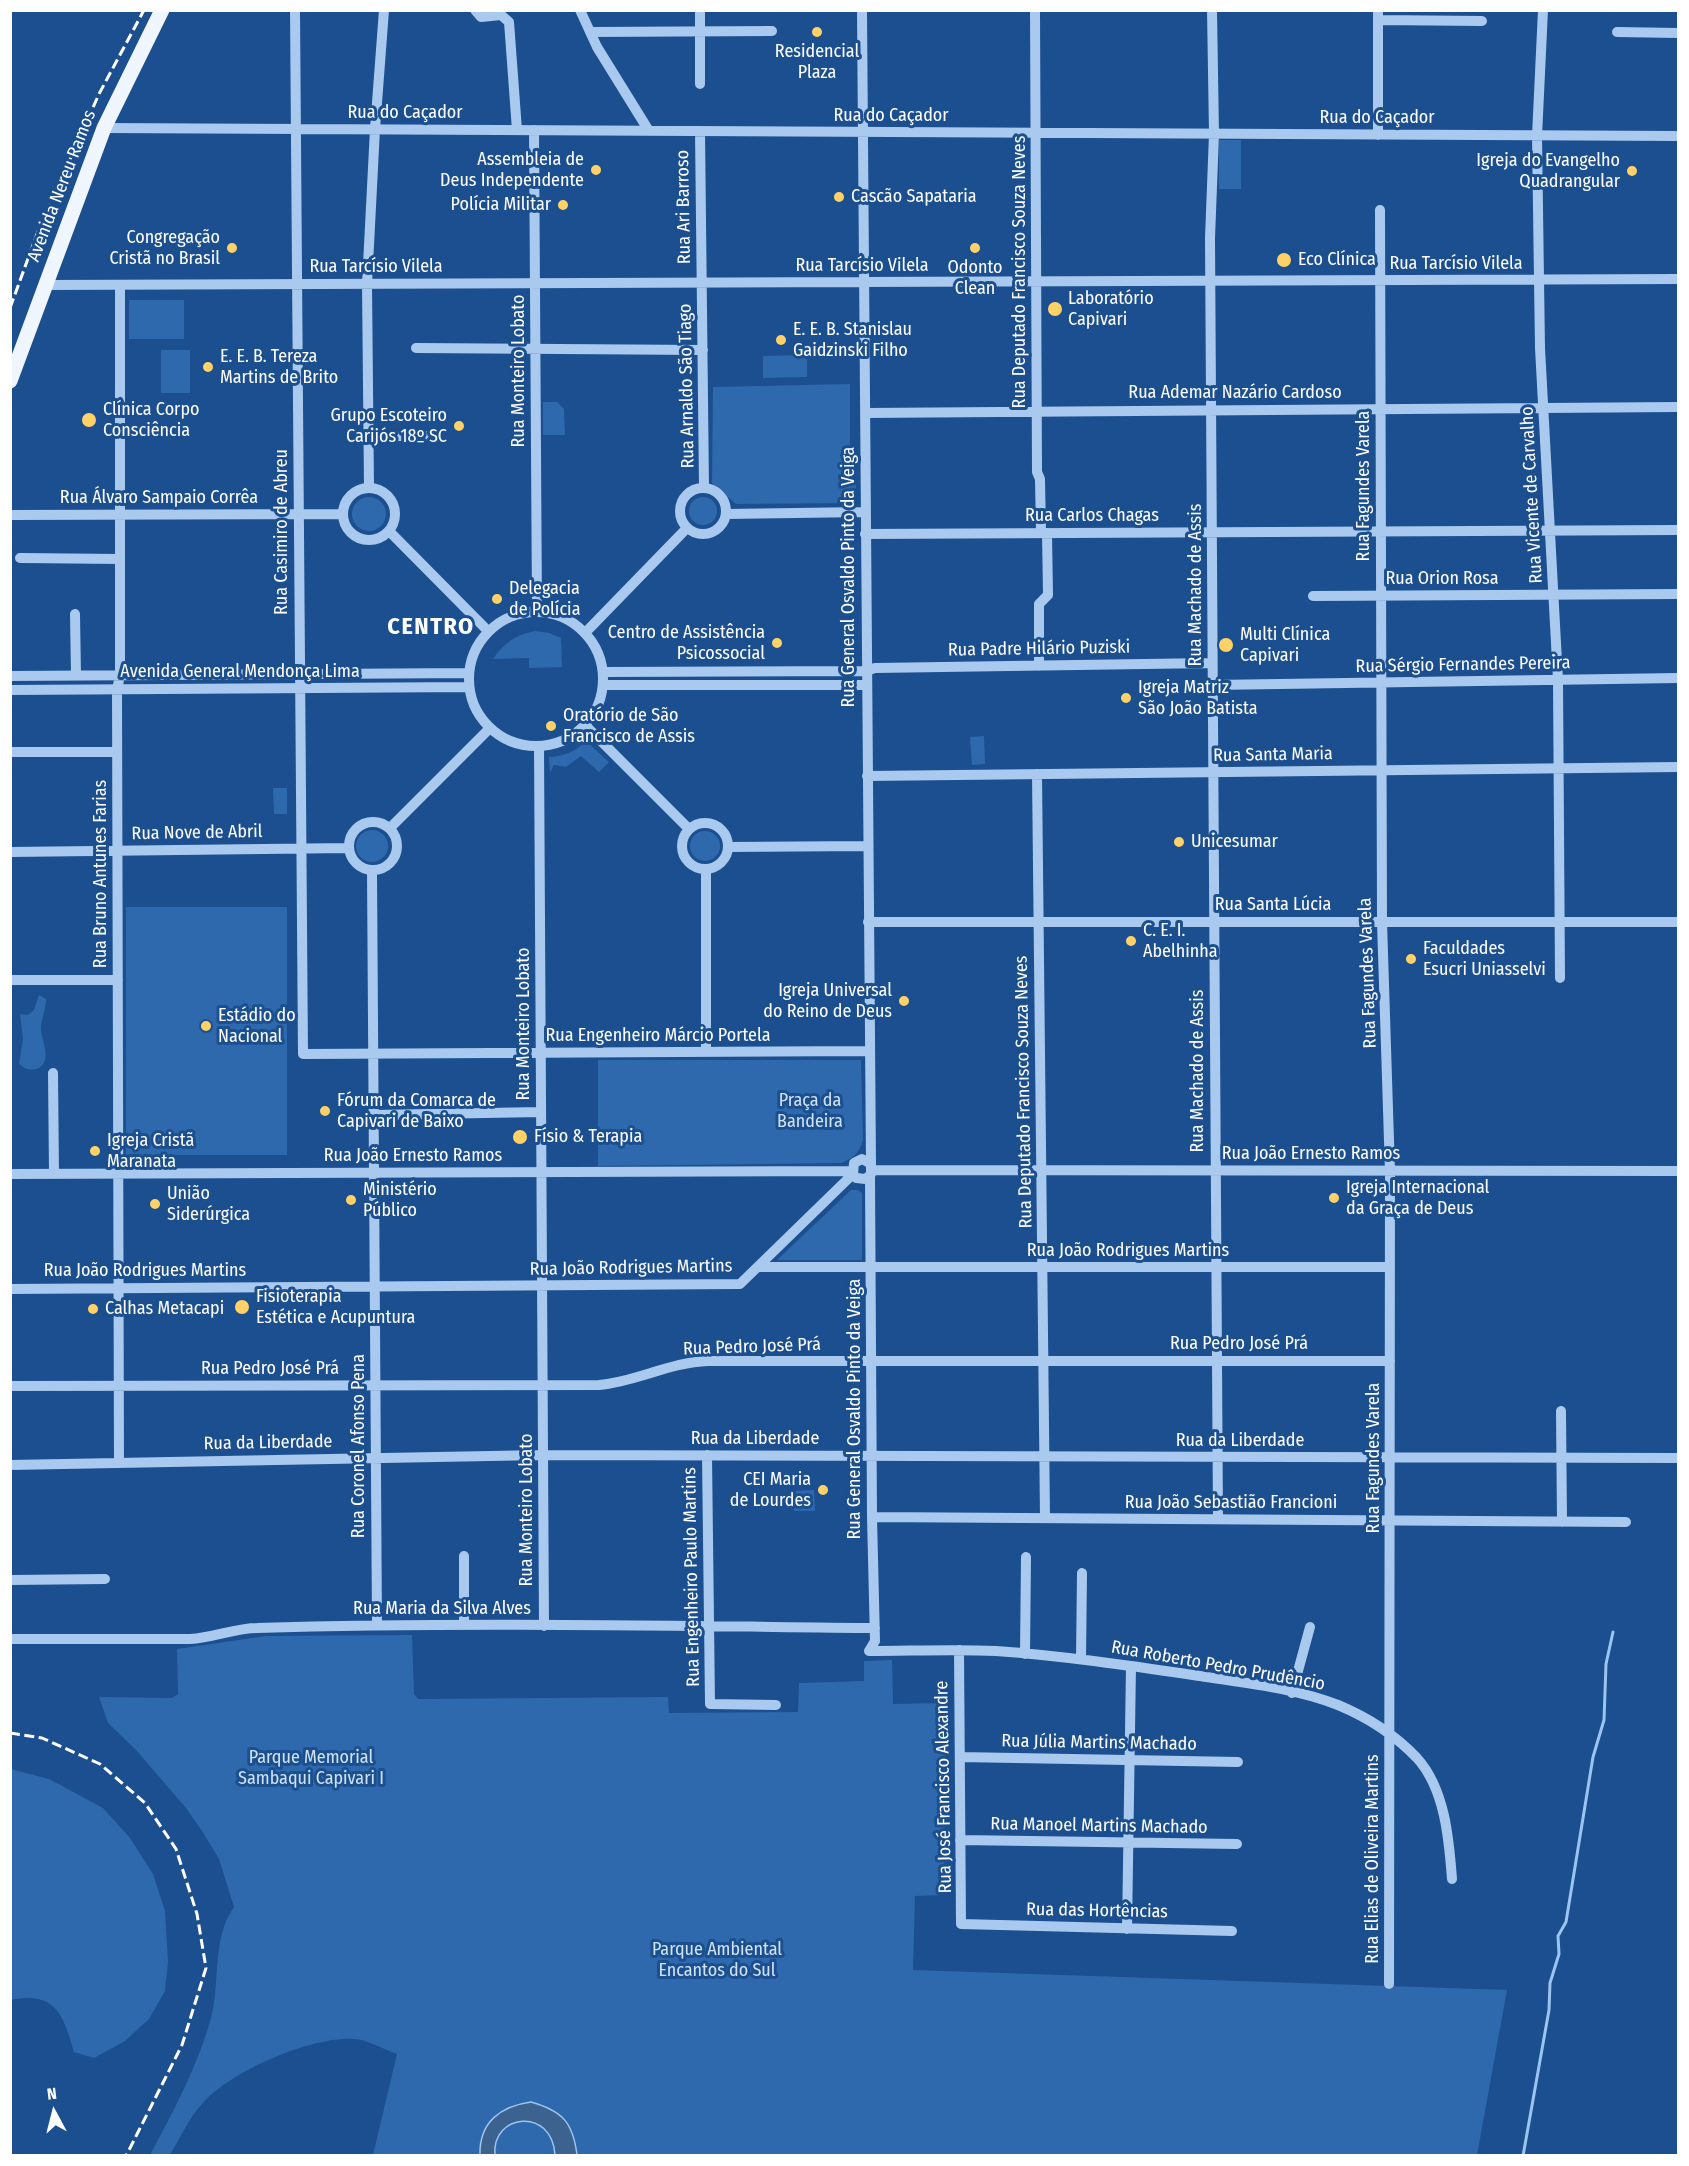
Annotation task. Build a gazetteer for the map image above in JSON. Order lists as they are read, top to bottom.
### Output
{
  "streets": {
    "main road": ["Avenida Nereu Ramos"],
    "street": [
      "Rua do Caçador",
      "Rua Ari Barroso",
      "Rua Tarcísio Vilela",
      "Rua Deputado Francisco Souza Neves",
      "Rua Monteiro Lobato",
      "Rua Arnaldo São Tiago",
      "Rua Ademar Nazário Cardoso",
      "Rua Fagundes Varela",
      "Rua Vicente de Carvalho",
      "Rua Álvaro Sampaio Corrêa",
      "Rua Carlos Chagas",
      "Rua Casimiro de Abreu",
      "Rua General Osvaldo Pinto da Veiga",
      "Rua Orion Rosa",
      "Rua Machado de Assis",
      "Rua Padre Hilário Puziski",
      "Rua Sérgio Fernandes Pereira",
      "Avenida General Mendonça Lima",
      "Rua Santa Maria",
      "Rua Nove de Abril",
      "Rua Bruno Antunes Farias",
      "Rua Santa Lúcia",
      "Rua Engenheiro Márcio Portela",
      "Rua João Ernesto Ramos",
      "Rua João Rodrigues Martins",
      "Rua Pedro José Prá",
      "Rua da Liberdade",
      "Rua Coronel Afonso Pena",
      "Rua João Sebastião Francioni",
      "Rua Engenheiro Paulo Martins",
      "Rua Maria da Silva Alves",
      "Rua Roberto Pedro Prudêncio",
      "Rua Júlia Martins Machado",
      "Rua José Francisco Alexandre",
      "Rua Manoel Martins Machado",
      "Rua Elias de Oliveira Martins",
      "Rua das Hortências"
    ]
  },
  "crossings": [
    ["Rua do Caçador", "Avenida Nereu Ramos"],
    ["Rua do Caçador", "Rua Ari Barroso"],
    ["Rua do Caçador", "Rua Deputado Francisco Souza Neves"],
    ["Rua do Caçador", "Rua Monteiro Lobato"],
    ["Rua do Caçador", "Rua Vicente de Carvalho"],
    ["Rua do Caçador", "Rua Casimiro de Abreu"],
    ["Rua do Caçador", "Rua General Osvaldo Pinto da Veiga"],
    ["Rua do Caçador", "Rua Machado de Assis"],
    ["Avenida Nereu Ramos", "Rua Tarcísio Vilela"],
    ["Rua Ari Barroso", "Rua Tarcísio Vilela"],
    ["Rua Ari Barroso", "Rua Arnaldo São Tiago"],
    ["Rua Tarcísio Vilela", "Rua Deputado Francisco Souza Neves"],
    ["Rua Tarcísio Vilela", "Rua Monteiro Lobato"],
    ["Rua Tarcísio Vilela", "Rua Arnaldo São Tiago"],
    ["Rua Tarcísio Vilela", "Rua Fagundes Varela"],
    ["Rua Tarcísio Vilela", "Rua Vicente de Carvalho"],
    ["Rua Tarcísio Vilela", "Rua Casimiro de Abreu"],
    ["Rua Tarcísio Vilela", "Rua General Osvaldo Pinto da Veiga"],
    ["Rua Tarcísio Vilela", "Rua Machado de Assis"],
    ["Rua Tarcísio Vilela", "Rua Bruno Antunes Farias"],
    ["Rua Deputado Francisco Souza Neves", "Rua Ademar Nazário Cardoso"],
    ["Rua Deputado Francisco Souza Neves", "Rua Carlos Chagas"],
    ["Rua Deputado Francisco Souza Neves", "Rua Padre Hilário Puziski"],
    ["Rua Deputado Francisco Souza Neves", "Rua Santa Maria"],
    ["Rua Deputado Francisco Souza Neves", "Rua Santa Lúcia"],
    ["Rua Deputado Francisco Souza Neves", "Rua João Ernesto Ramos"],
    ["Rua Deputado Francisco Souza Neves", "Rua João Rodrigues Martins"],
    ["Rua Deputado Francisco Souza Neves", "Rua Pedro José Prá"],
    ["Rua Deputado Francisco Souza Neves", "Rua da Liberdade"],
    ["Rua Deputado Francisco Souza Neves", "Rua João Sebastião Francioni"],
    ["Rua Monteiro Lobato", "Avenida General Mendonça Lima"],
    ["Rua Monteiro Lobato", "Rua Engenheiro Márcio Portela"],
    ["Rua Monteiro Lobato", "Rua João Ernesto Ramos"],
    ["Rua Monteiro Lobato", "Rua João Rodrigues Martins"],
    ["Rua Monteiro Lobato", "Rua Pedro José Prá"],
    ["Rua Monteiro Lobato", "Rua da Liberdade"],
    ["Rua Monteiro Lobato", "Rua Maria da Silva Alves"],
    ["Rua Ademar Nazário Cardoso", "Rua Fagundes Varela"],
    ["Rua Ademar Nazário Cardoso", "Rua Vicente de Carvalho"],
    ["Rua Ademar Nazário Cardoso", "Rua General Osvaldo Pinto da Veiga"],
    ["Rua Ademar Nazário Cardoso", "Rua Machado de Assis"],
    ["Rua Fagundes Varela", "Rua Carlos Chagas"],
    ["Rua Fagundes Varela", "Rua Orion Rosa"],
    ["Rua Fagundes Varela", "Rua Sérgio Fernandes Pereira"],
    ["Rua Fagundes Varela", "Rua Santa Maria"],
    ["Rua Fagundes Varela", "Rua Santa Lúcia"],
    ["Rua Fagundes Varela", "Rua João Ernesto Ramos"],
    ["Rua Fagundes Varela", "Rua João Rodrigues Martins"],
    ["Rua Fagundes Varela", "Rua Pedro José Prá"],
    ["Rua Fagundes Varela", "Rua da Liberdade"],
    ["Rua Fagundes Varela", "Rua João Sebastião Francioni"],
    ["Rua Fagundes Varela", "Rua Roberto Pedro Prudêncio"],
    ["Rua Fagundes Varela", "Rua Elias de Oliveira Martins"],
    ["Rua Vicente de Carvalho", "Rua Carlos Chagas"],
    ["Rua Vicente de Carvalho", "Rua Orion Rosa"],
    ["Rua Vicente de Carvalho", "Rua Sérgio Fernandes Pereira"],
    ["Rua Vicente de Carvalho", "Rua Santa Maria"],
    ["Rua Vicente de Carvalho", "Rua Santa Lúcia"],
    ["Rua Álvaro Sampaio Corrêa", "Rua Casimiro de Abreu"],
    ["Rua Álvaro Sampaio Corrêa", "Rua Bruno Antunes Farias"],
    ["Rua Carlos Chagas", "Rua General Osvaldo Pinto da Veiga"],
    ["Rua Carlos Chagas", "Rua Machado de Assis"],
    ["Rua Casimiro de Abreu", "Avenida General Mendonça Lima"],
    ["Rua Casimiro de Abreu", "Rua Nove de Abril"],
    ["Rua Casimiro de Abreu", "Rua Engenheiro Márcio Portela"],
    ["Rua General Osvaldo Pinto da Veiga", "Rua Padre Hilário Puziski"],
    ["Rua General Osvaldo Pinto da Veiga", "Rua Santa Maria"],
    ["Rua General Osvaldo Pinto da Veiga", "Rua Santa Lúcia"],
    ["Rua General Osvaldo Pinto da Veiga", "Rua Engenheiro Márcio Portela"],
    ["Rua General Osvaldo Pinto da Veiga", "Rua João Ernesto Ramos"],
    ["Rua General Osvaldo Pinto da Veiga", "Rua João Rodrigues Martins"],
    ["Rua General Osvaldo Pinto da Veiga", "Rua Pedro José Prá"],
    ["Rua General Osvaldo Pinto da Veiga", "Rua da Liberdade"],
    ["Rua General Osvaldo Pinto da Veiga", "Rua João Sebastião Francioni"],
    ["Rua General Osvaldo Pinto da Veiga", "Rua Maria da Silva Alves"],
    ["Rua General Osvaldo Pinto da Veiga", "Rua Roberto Pedro Prudêncio"],
    ["Rua Machado de Assis", "Rua Padre Hilário Puziski"],
    ["Rua Machado de Assis", "Rua Sérgio Fernandes Pereira"],
    ["Rua Machado de Assis", "Rua Santa Maria"],
    ["Rua Machado de Assis", "Rua Santa Lúcia"],
    ["Rua Machado de Assis", "Rua João Ernesto Ramos"],
    ["Rua Machado de Assis", "Rua João Rodrigues Martins"],
    ["Rua Machado de Assis", "Rua Pedro José Prá"],
    ["Rua Machado de Assis", "Rua da Liberdade"],
    ["Rua Machado de Assis", "Rua João Sebastião Francioni"],
    ["Avenida General Mendonça Lima", "Rua Bruno Antunes Farias"],
    ["Rua Nove de Abril", "Rua Bruno Antunes Farias"],
    ["Rua Nove de Abril", "Rua Coronel Afonso Pena"],
    ["Rua Bruno Antunes Farias", "Rua João Ernesto Ramos"],
    ["Rua Bruno Antunes Farias", "Rua João Rodrigues Martins"],
    ["Rua Bruno Antunes Farias", "Rua Pedro José Prá"],
    ["Rua Bruno Antunes Farias", "Rua da Liberdade"],
    ["Rua Engenheiro Márcio Portela", "Rua Coronel Afonso Pena"],
    ["Rua João Ernesto Ramos", "Rua Coronel Afonso Pena"],
    ["Rua João Rodrigues Martins", "Rua Coronel Afonso Pena"],
    ["Rua Pedro José Prá", "Rua Coronel Afonso Pena"],
    ["Rua da Liberdade", "Rua Coronel Afonso Pena"],
    ["Rua da Liberdade", "Rua Engenheiro Paulo Martins"],
    ["Rua Coronel Afonso Pena", "Rua Maria da Silva Alves"],
    ["Rua Engenheiro Paulo Martins", "Rua Maria da Silva Alves"],
    ["Rua Roberto Pedro Prudêncio", "Rua José Francisco Alexandre"],
    ["Rua Roberto Pedro Prudêncio", "Rua Elias de Oliveira Martins"],
    ["Rua Júlia Martins Machado", "Rua José Francisco Alexandre"],
    ["Rua José Francisco Alexandre", "Rua Manoel Martins Machado"],
    ["Rua José Francisco Alexandre", "Rua das Hortências"]
  ],
  "districts": ["CENTRO"],
  "parks": ["Praça da Bandeira", "Parque Memorial Sambaqui Capivari I", "Parque Ambiental Encantos do Sul"],
  "places": [
    "Residencial Plaza",
    "Assembleia de Deus Independente",
    "Igreja do Evangelho Quadrangular",
    "Cascão Sapataria",
    "Polícia Militar",
    "Congregação Cristã no Brasil",
    "Odonto Clean",
    "Eco Clínica",
    "Laboratório Capivari",
    "E. E. B. Stanislau Gaidzinski Filho",
    "E. E. B. Tereza Martins de Brito",
    "Clínica Corpo Consciência",
    "Grupo Escoteiro Carijós 18º SC",
    "Delegacia de Polícia",
    "Centro de Assistência Psicossocial",
    "Multi Clínica Capivari",
    "Igreja Matriz São João Batista",
    "Oratório de São Francisco de Assis",
    "Unicesumar",
    "C. E. I. Abelhinha",
    "Faculdades Esucri Uniasselvi",
    "Igreja Universal do Reino de Deus",
    "Estádio do Nacional",
    "Fórum da Comarca de Capivari de Baixo",
    "Físio & Terapia",
    "Igreja Cristã Maranata",
    "Igreja Internacional da Graça de Deus",
    "Ministério Público",
    "União Siderúrgica",
    "Fisioterapia Estética e Acupuntura",
    "Calhas Metacapi",
    "CEI Maria de Lourdes"
  ],
  "north": "top"
}
